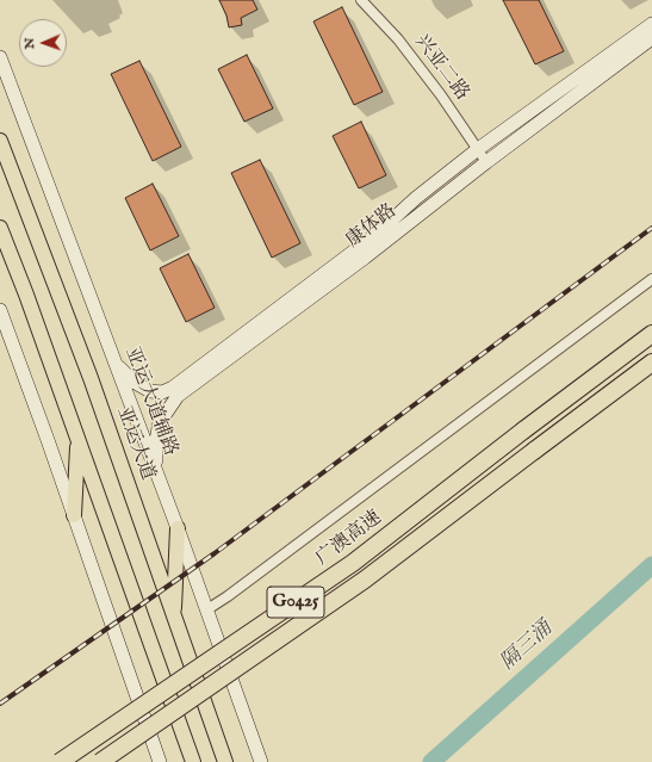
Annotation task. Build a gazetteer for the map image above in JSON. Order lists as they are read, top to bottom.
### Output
{
  "streets": {
    "highway": ["广澳高速", "G0425"],
    "main road": ["亚运大道"],
    "street": ["兴亚二路", "康体路", "亚运大道辅路"]
  },
  "crossings": [
    ["兴亚二路", "康体路"],
    ["康体路", "亚运大道辅路"]
  ],
  "water": ["隔三涌"],
  "north": "left"
}
